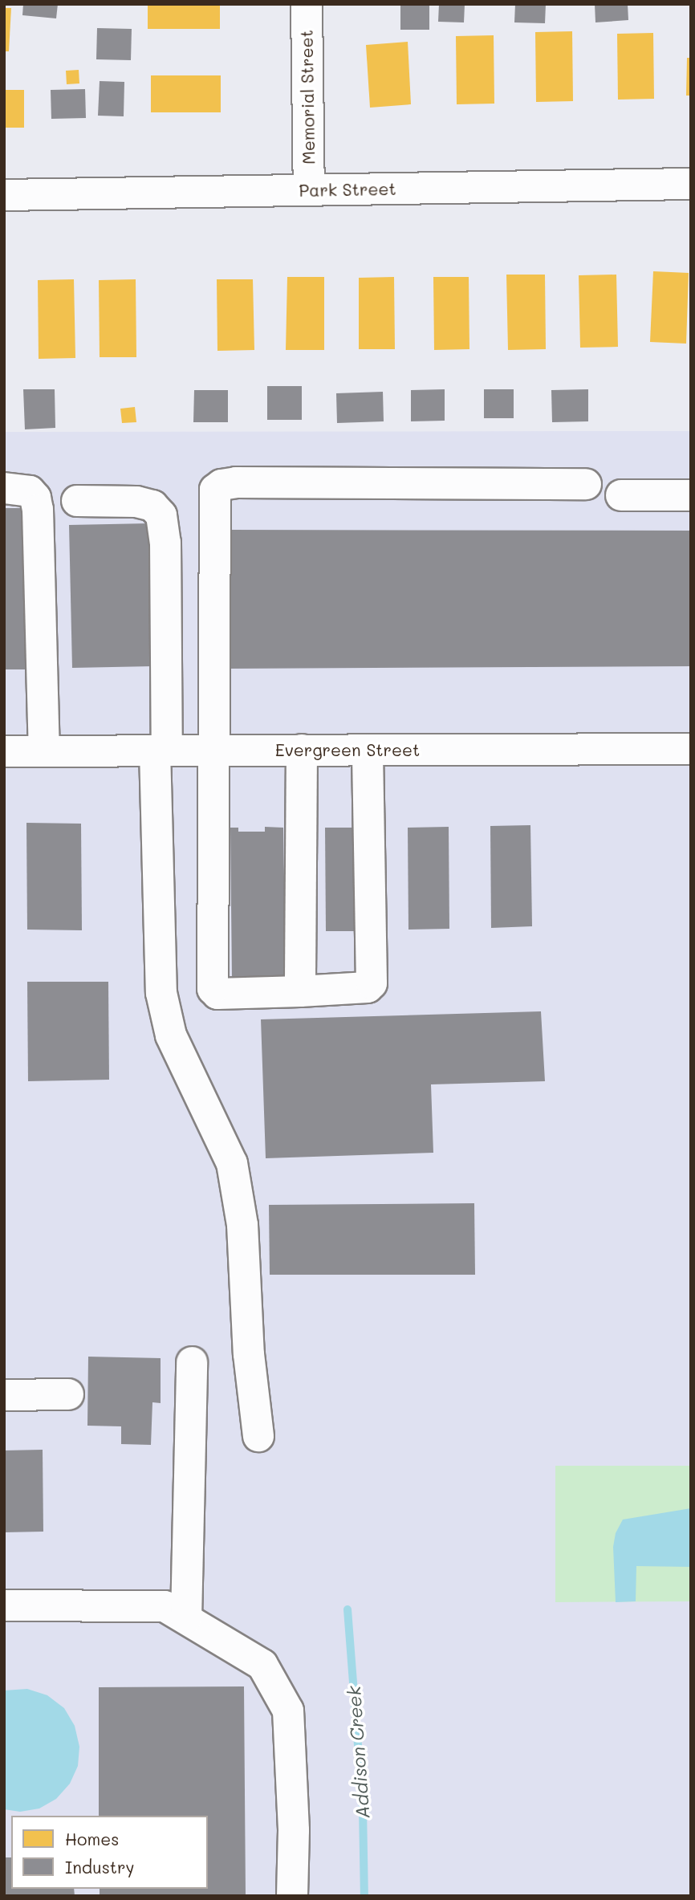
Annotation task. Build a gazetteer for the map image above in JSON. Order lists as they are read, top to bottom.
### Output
{
  "streets": {
    "street": ["Memorial Street", "Park Street", "Evergreen Street"]
  },
  "crossings": [
    ["Memorial Street", "Park Street"]
  ],
  "water": ["Addison Creek"],
  "legend": ["Homes", "Industry"]
}
